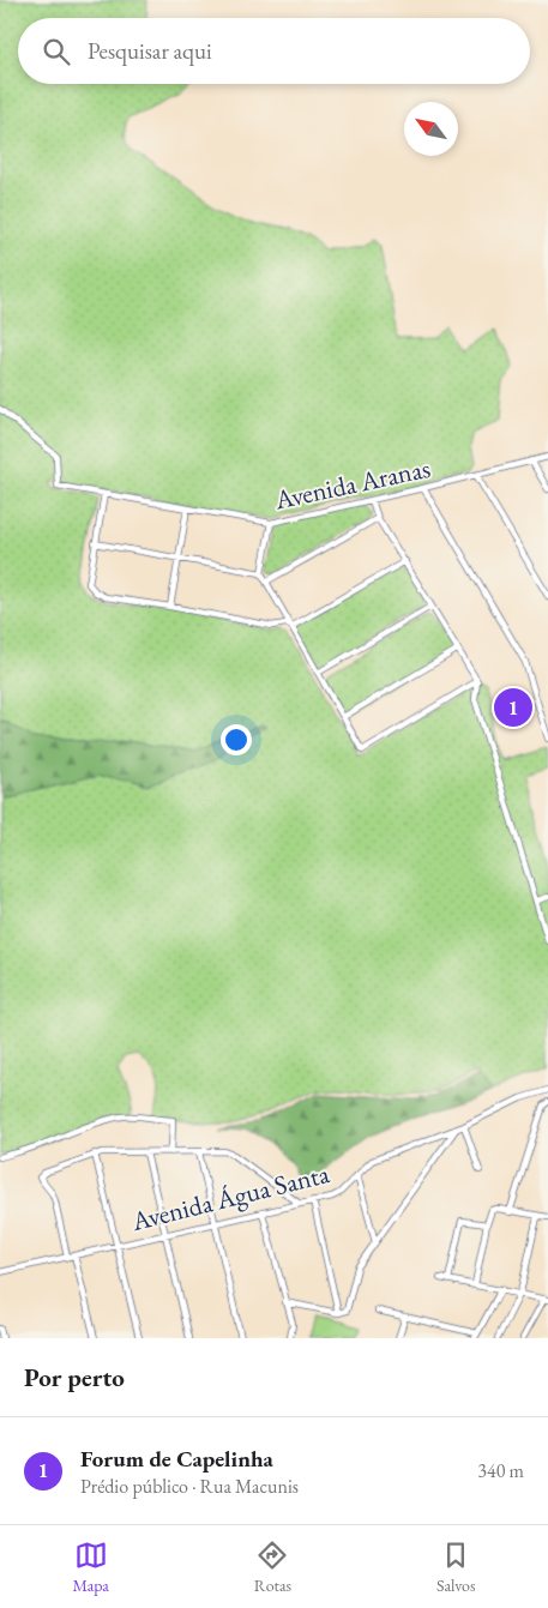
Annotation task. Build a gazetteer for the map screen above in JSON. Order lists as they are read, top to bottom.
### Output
{
  "streets": {
    "street": ["Avenida Aranas", "Avenida Água Santa"]
  },
  "north": "top left",
  "page": {
    "search": "Pesquisar aqui",
    "pins": "1",
    "heading": "Por perto",
    "list": [
      {
        "mark": "1",
        "name": "Forum de Capelinha",
        "note": "Prédio público · Rua Macunis",
        "value": "340 m"
      }
    ],
    "nav": ["Mapa", "Rotas", "Salvos"]
  }
}
